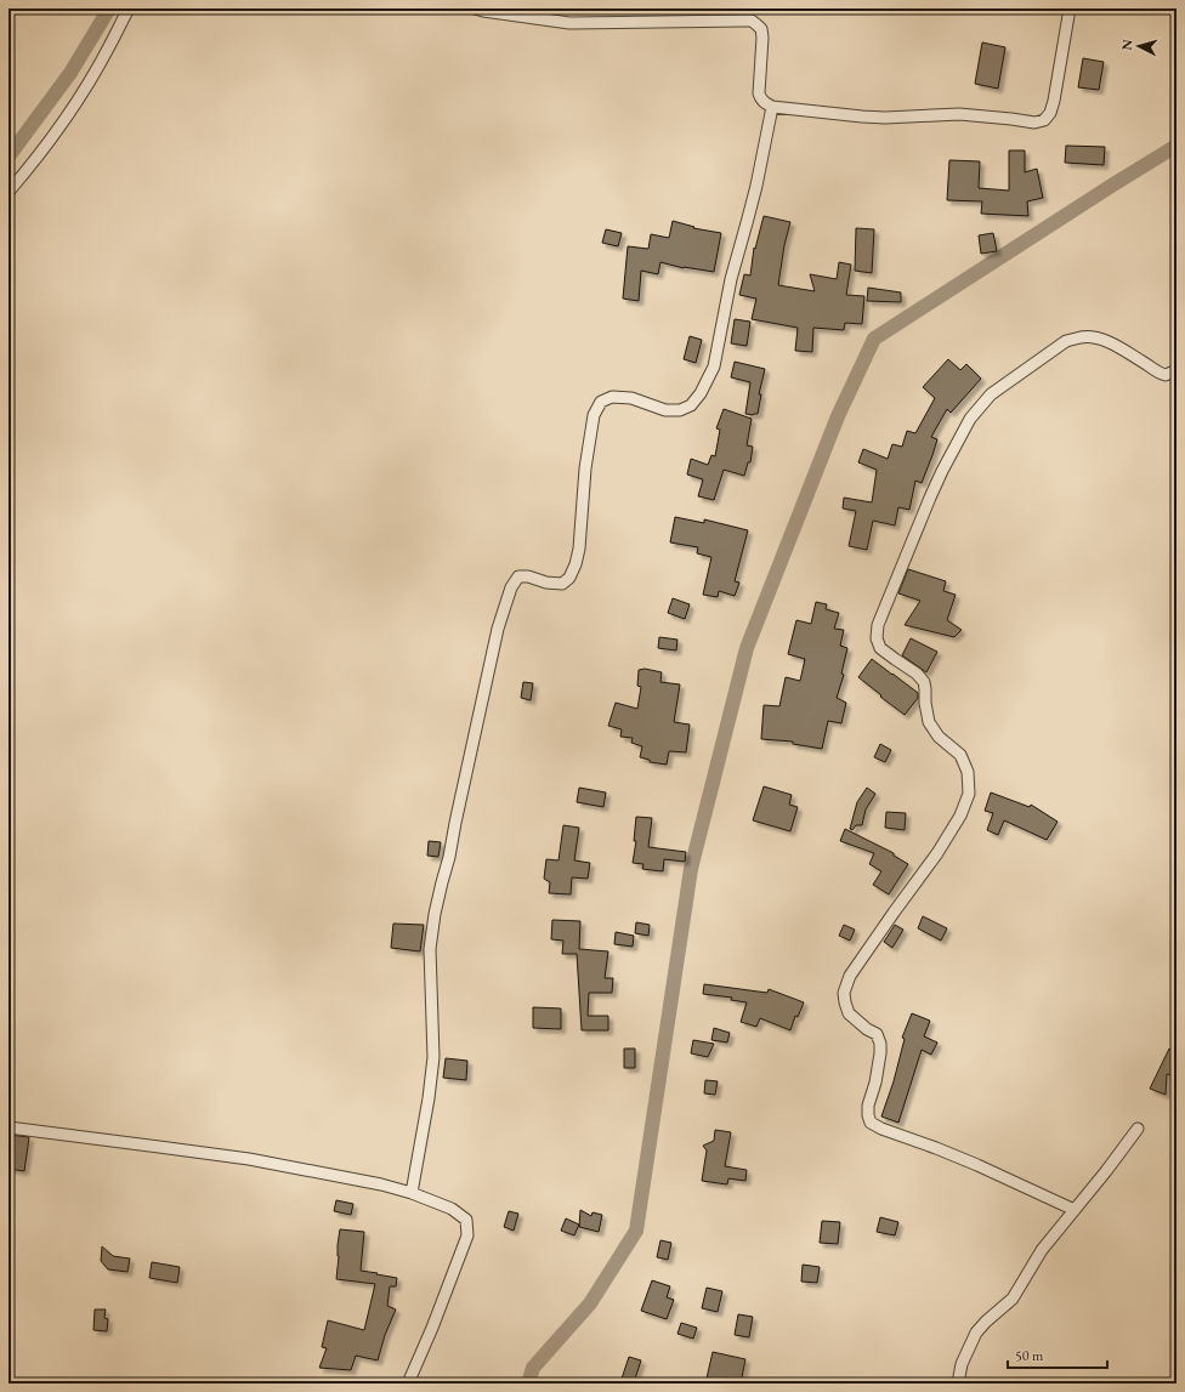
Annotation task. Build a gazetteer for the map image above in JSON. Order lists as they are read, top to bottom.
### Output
{
  "scale_bar": "50 m",
  "north": "left"
}
